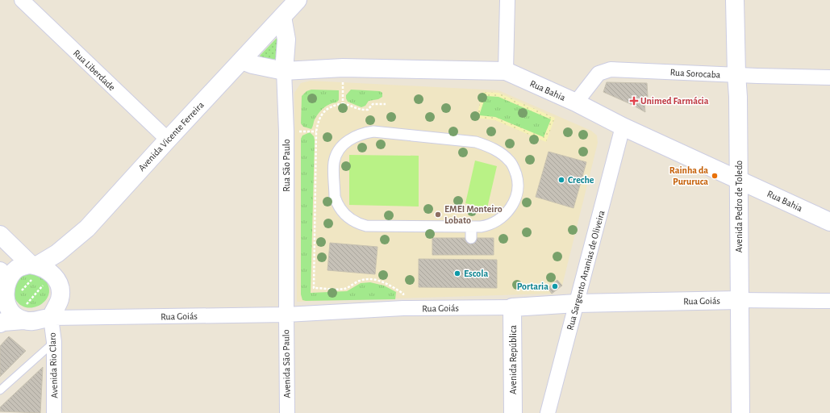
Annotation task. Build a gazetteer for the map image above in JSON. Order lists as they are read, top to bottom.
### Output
{
  "streets": {
    "main road": [
      "Rua Bahia",
      "Avenida Vicente Ferreira",
      "Rua São Paulo",
      "Avenida Pedro de Toledo",
      "Rua Goiás",
      "Avenida República"
    ],
    "street": [
      "Rua Liberdade",
      "Rua Sorocaba",
      "Rua Sargento Ananias de Oliveira",
      "Avenida São Paulo",
      "Avenida Rio Claro"
    ]
  },
  "crossings": [
    ["Rua Liberdade", "Avenida Vicente Ferreira"],
    ["Rua Sorocaba", "Rua Bahia"],
    ["Rua Sorocaba", "Avenida Pedro de Toledo"],
    ["Rua Bahia", "Avenida Vicente Ferreira"],
    ["Rua Bahia", "Rua São Paulo"],
    ["Rua Bahia", "Avenida Pedro de Toledo"],
    ["Rua Bahia", "Rua Sargento Ananias de Oliveira"],
    ["Avenida Vicente Ferreira", "Rua São Paulo"],
    ["Rua São Paulo", "Rua Goiás"],
    ["Rua São Paulo", "Avenida São Paulo"],
    ["Avenida Pedro de Toledo", "Rua Goiás"],
    ["Rua Sargento Ananias de Oliveira", "Rua Goiás"],
    ["Rua Goiás", "Avenida República"],
    ["Rua Goiás", "Avenida São Paulo"],
    ["Rua Goiás", "Avenida Rio Claro"]
  ],
  "places": {
    "health": ["Unimed Farmácia"],
    "other": [
      "Rainha da Pururuca",
      "Creche",
      "EMEI Monteiro Lobato",
      "Escola",
      "Portaria"
    ]
  }
}
